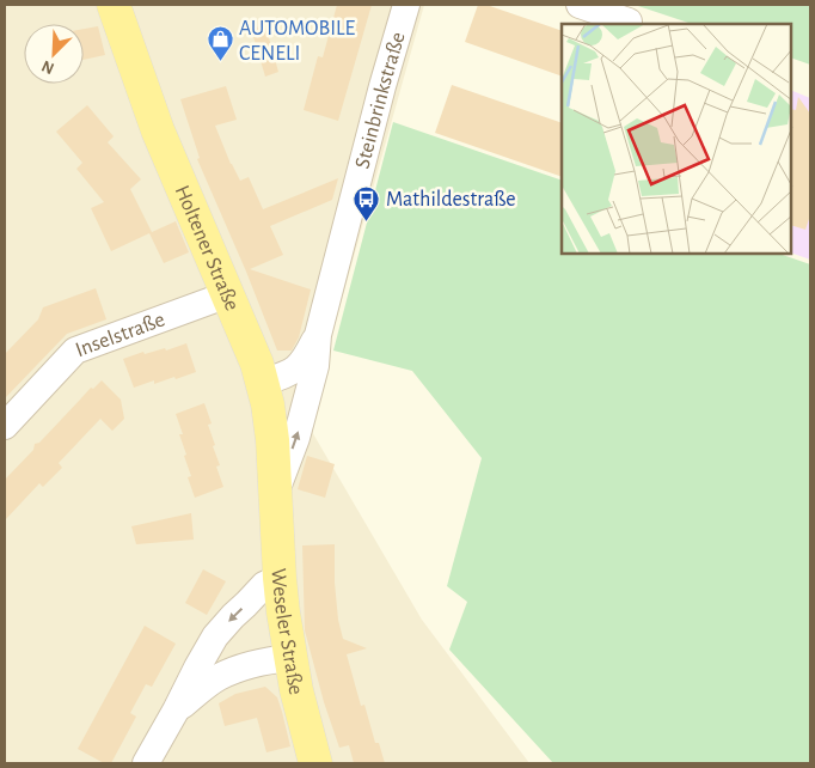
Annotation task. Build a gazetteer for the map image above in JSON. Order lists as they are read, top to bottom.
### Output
{
  "streets": {
    "main road": ["Holtener Straße", "Weseler Straße"],
    "street": ["Steinbrinkstraße", "Inselstraße"]
  },
  "crossings": [
    ["Steinbrinkstraße", "Holtener Straße"],
    ["Steinbrinkstraße", "Weseler Straße"],
    ["Holtener Straße", "Inselstraße"],
    ["Holtener Straße", "Weseler Straße"]
  ],
  "places": {
    "shop": ["AUTOMOBILE CENELI"],
    "bus stop": ["Mathildestraße"]
  },
  "north": "bottom left"
}
